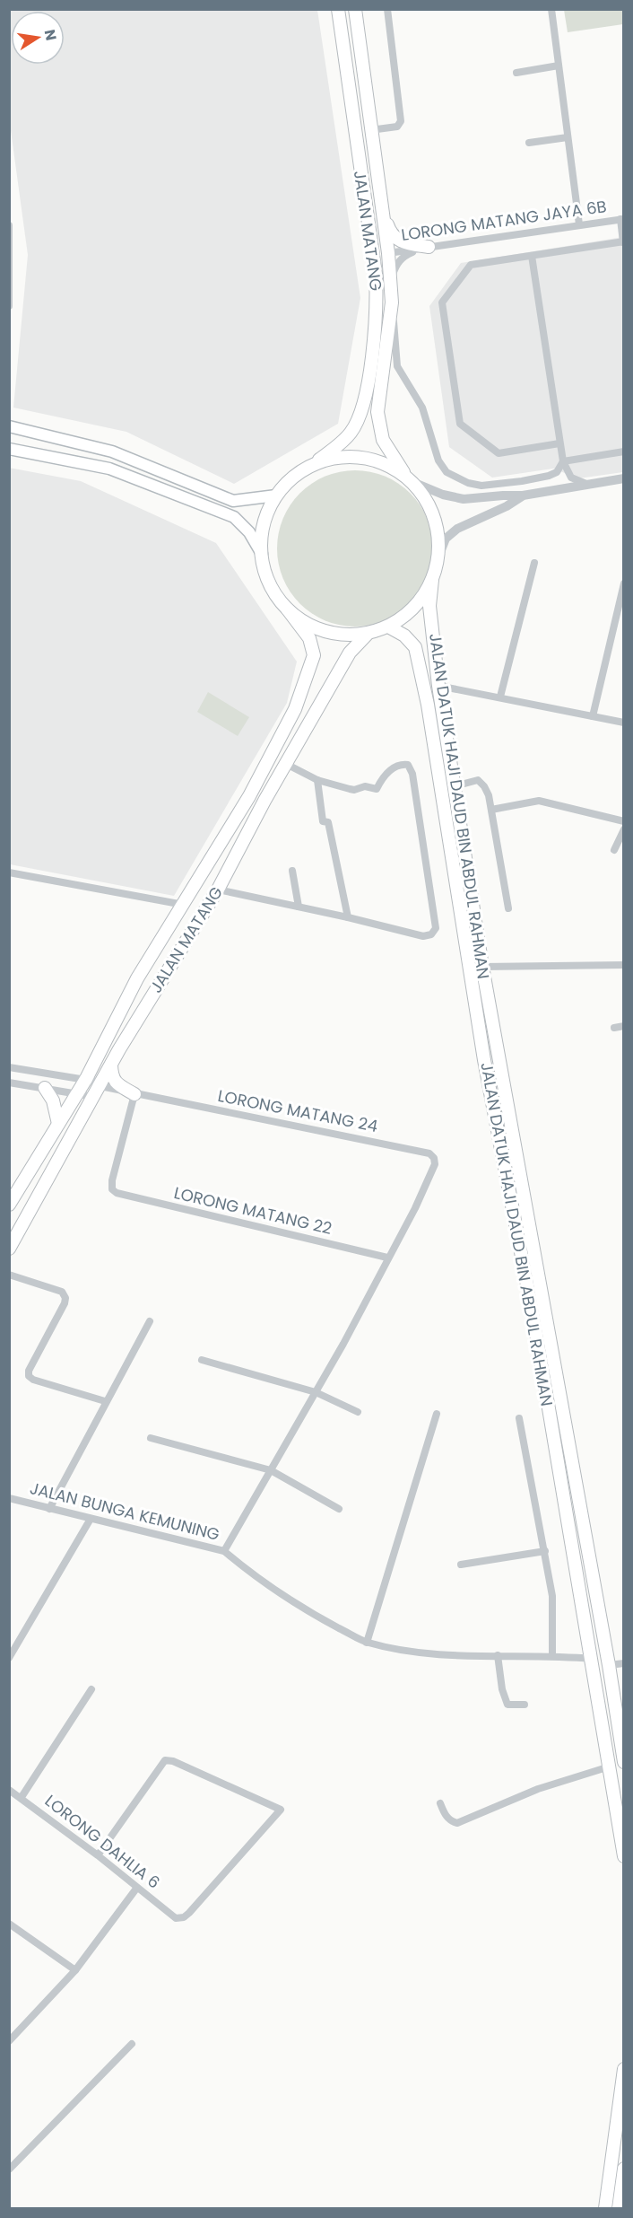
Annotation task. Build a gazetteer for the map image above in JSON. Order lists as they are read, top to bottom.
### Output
{
  "streets": {
    "main road": ["JALAN MATANG", "JALAN DATUK HAJI DAUD BIN ABDUL RAHMAN"],
    "street": [
      "LORONG MATANG JAYA 6B",
      "LORONG MATANG 24",
      "LORONG MATANG 22",
      "JALAN BUNGA KEMUNING",
      "LORONG DAHLIA 6"
    ]
  },
  "crossings": [
    ["LORONG MATANG JAYA 6B", "JALAN MATANG"],
    ["JALAN MATANG", "JALAN DATUK HAJI DAUD BIN ABDUL RAHMAN"],
    ["JALAN MATANG", "LORONG MATANG 24"],
    ["JALAN DATUK HAJI DAUD BIN ABDUL RAHMAN", "JALAN BUNGA KEMUNING"],
    ["LORONG MATANG 24", "LORONG MATANG 22"]
  ],
  "north": "right"
}
